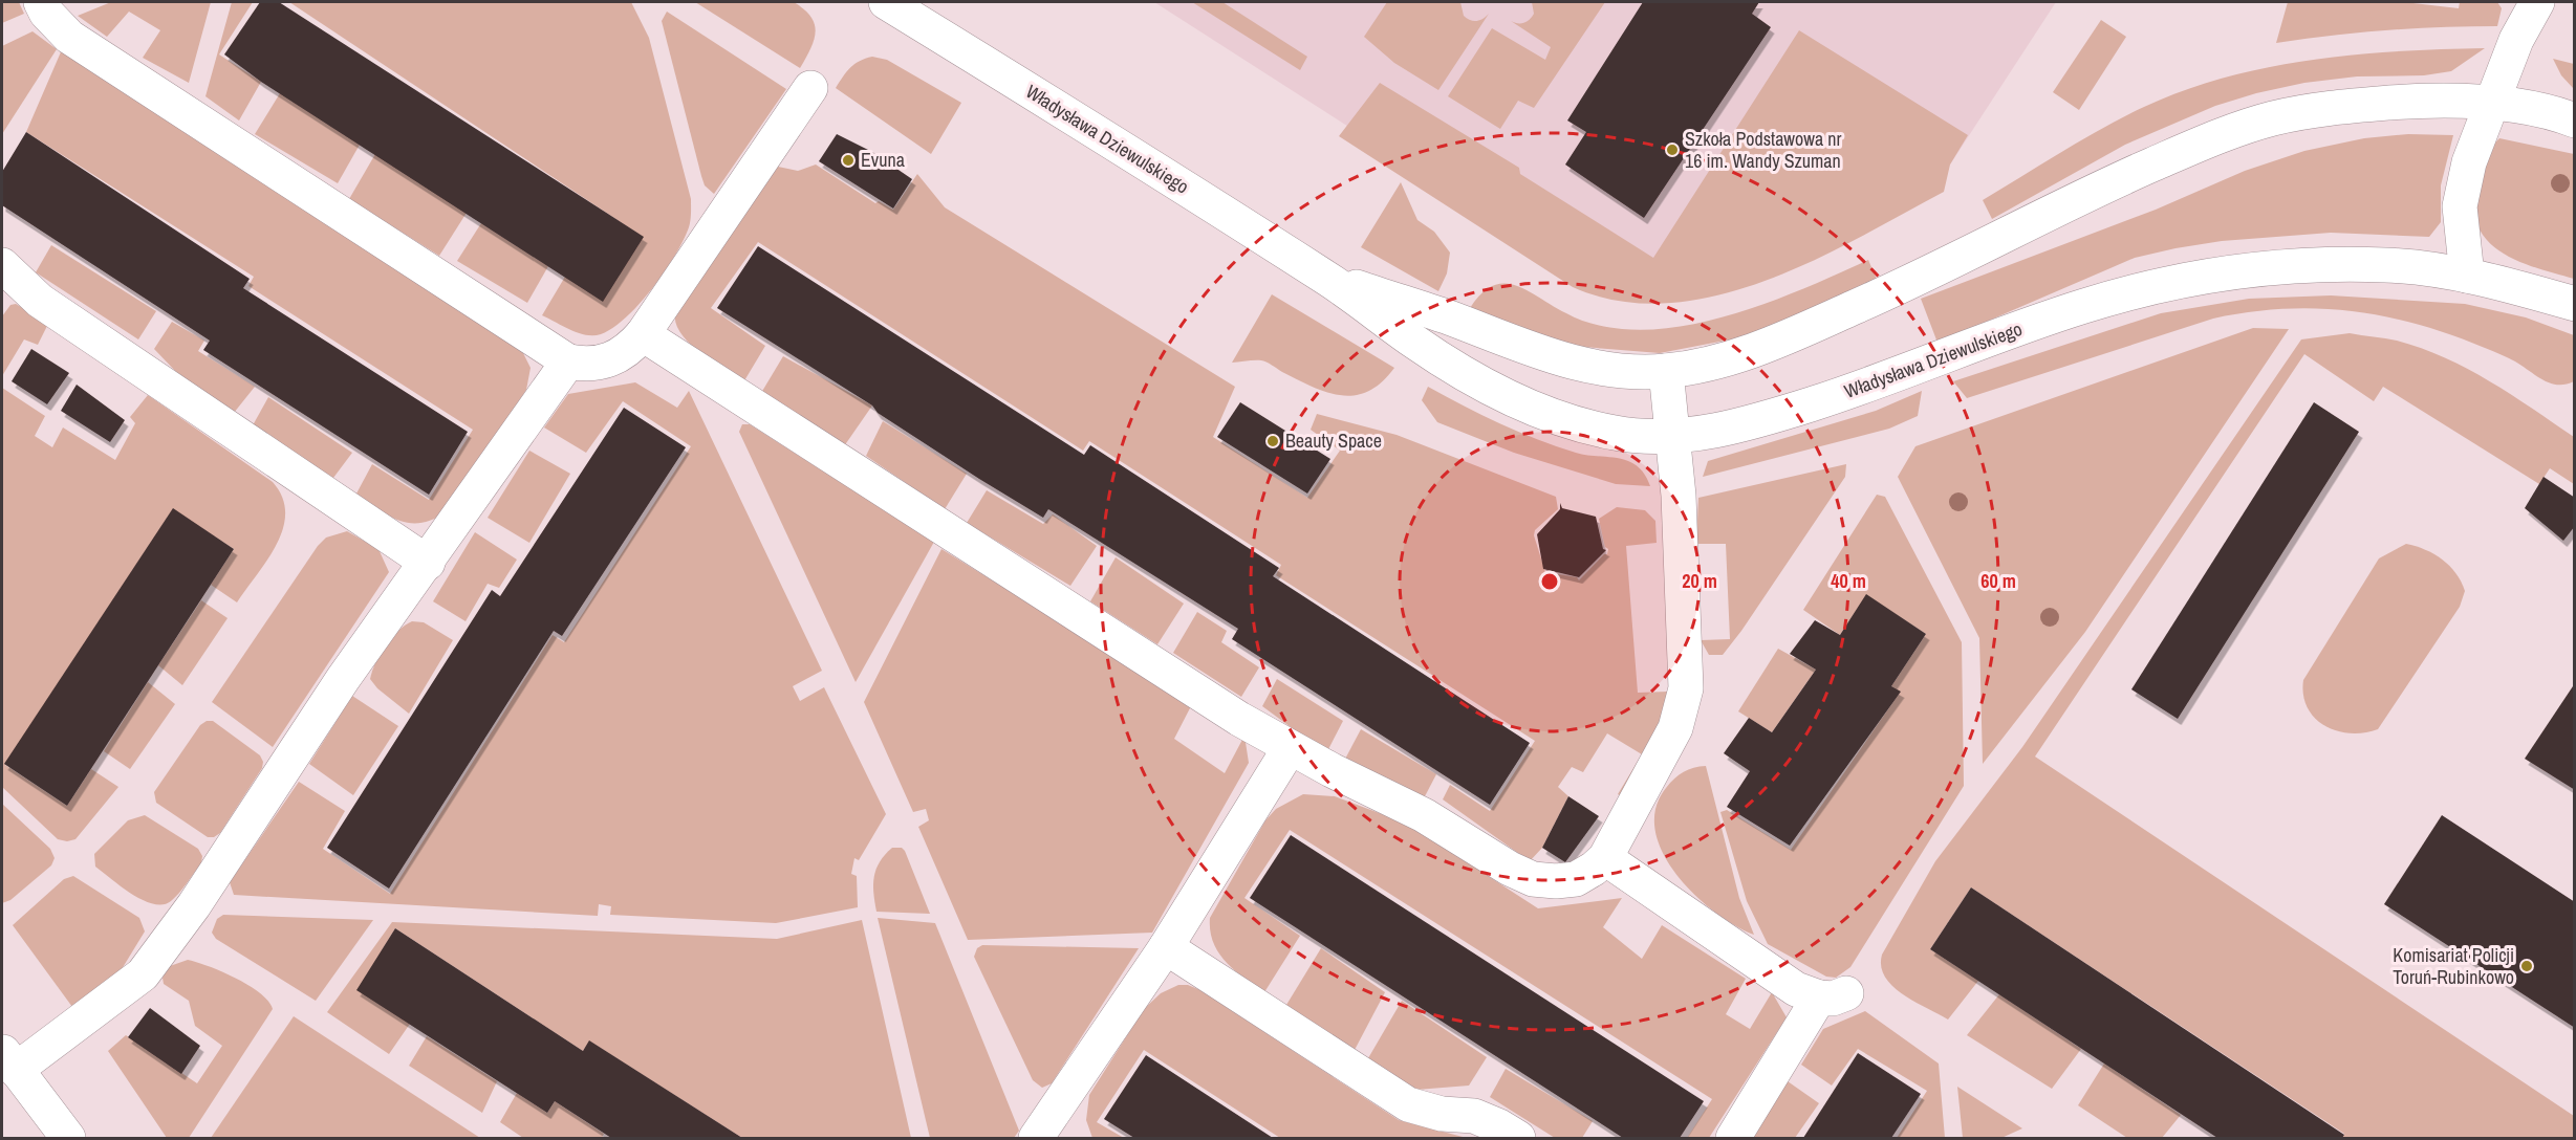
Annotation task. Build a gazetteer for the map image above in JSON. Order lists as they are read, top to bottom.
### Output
{
  "streets": {
    "street": ["Władysława Dziewulskiego"]
  },
  "places": [
    "Szkoła Podstawowa nr 16 im. Wandy Szuman",
    "Evuna",
    "Beauty Space",
    "Komisariat Policji Toruń-Rubinkowo"
  ],
  "rings": ["20 m", "40 m", "60 m"]
}
